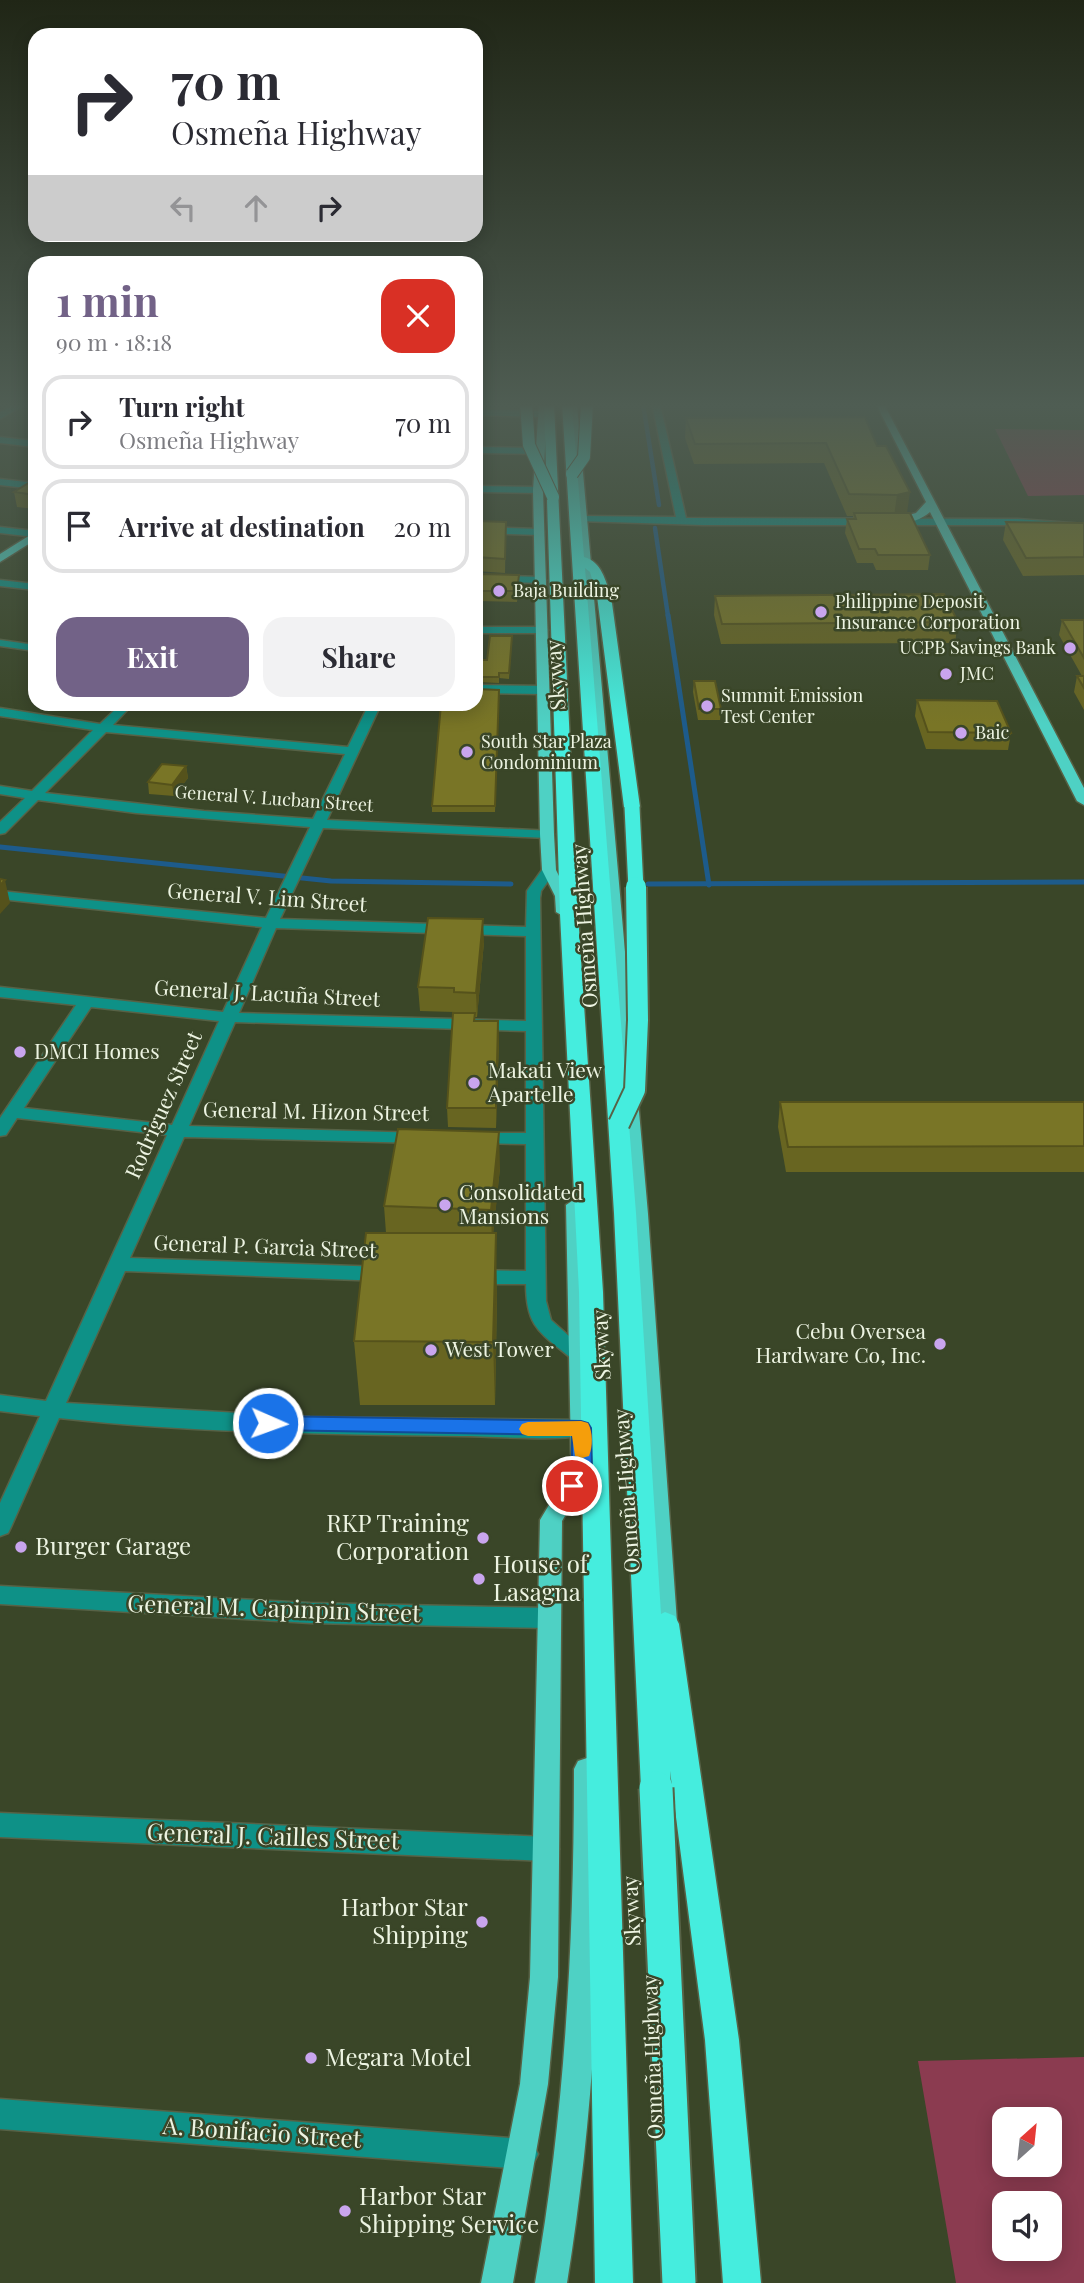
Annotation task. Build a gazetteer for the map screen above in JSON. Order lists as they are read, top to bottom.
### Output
{
  "streets": {
    "highway": ["Skyway"],
    "main road": ["Osmeña Highway"],
    "street": [
      "General V. Lucban Street",
      "General V. Lim Street",
      "General J. Lacuña Street",
      "Rodriguez Street",
      "General M. Hizon Street",
      "General P. Garcia Street",
      "General M. Capinpin Street",
      "General J. Cailles Street",
      "A. Bonifacio Street"
    ]
  },
  "crossings": [
    ["General V. Lucban Street", "Osmeña Highway"],
    ["General V. Lucban Street", "Rodriguez Street"],
    ["General V. Lim Street", "Osmeña Highway"],
    ["General V. Lim Street", "Rodriguez Street"],
    ["Osmeña Highway", "General J. Lacuña Street"],
    ["Osmeña Highway", "General M. Hizon Street"],
    ["Osmeña Highway", "General M. Capinpin Street"],
    ["Osmeña Highway", "General J. Cailles Street"],
    ["Osmeña Highway", "A. Bonifacio Street"],
    ["General J. Lacuña Street", "Rodriguez Street"],
    ["Rodriguez Street", "General M. Hizon Street"],
    ["Rodriguez Street", "General P. Garcia Street"]
  ],
  "places": [
    "Baja Building",
    "Philippine Deposit Insurance Corporation",
    "UCPB Savings Bank",
    "JMC",
    "Summit Emission Test Center",
    "Baic",
    "South Star Plaza Condominium",
    "DMCI Homes",
    "Makati View Apartelle",
    "Consolidated Mansions",
    "Cebu Oversea Hardware Co, Inc.",
    "West Tower",
    "RKP Training Corporation",
    "Burger Garage",
    "House of Lasagna",
    "Harbor Star Shipping",
    "Megara Motel",
    "Harbor Star Shipping Service"
  ],
  "north": "top right",
  "page": {
    "turn": ["70 m", "Osmeña Highway"],
    "heading": ["1 min", "90 m · 18:18"],
    "list": [
      {
        "name": "Turn right",
        "note": "Osmeña Highway",
        "value": "70 m"
      },
      {
        "name": "Arrive at destination",
        "value": "20 m"
      }
    ],
    "buttons": ["Exit", "Share"]
  }
}
